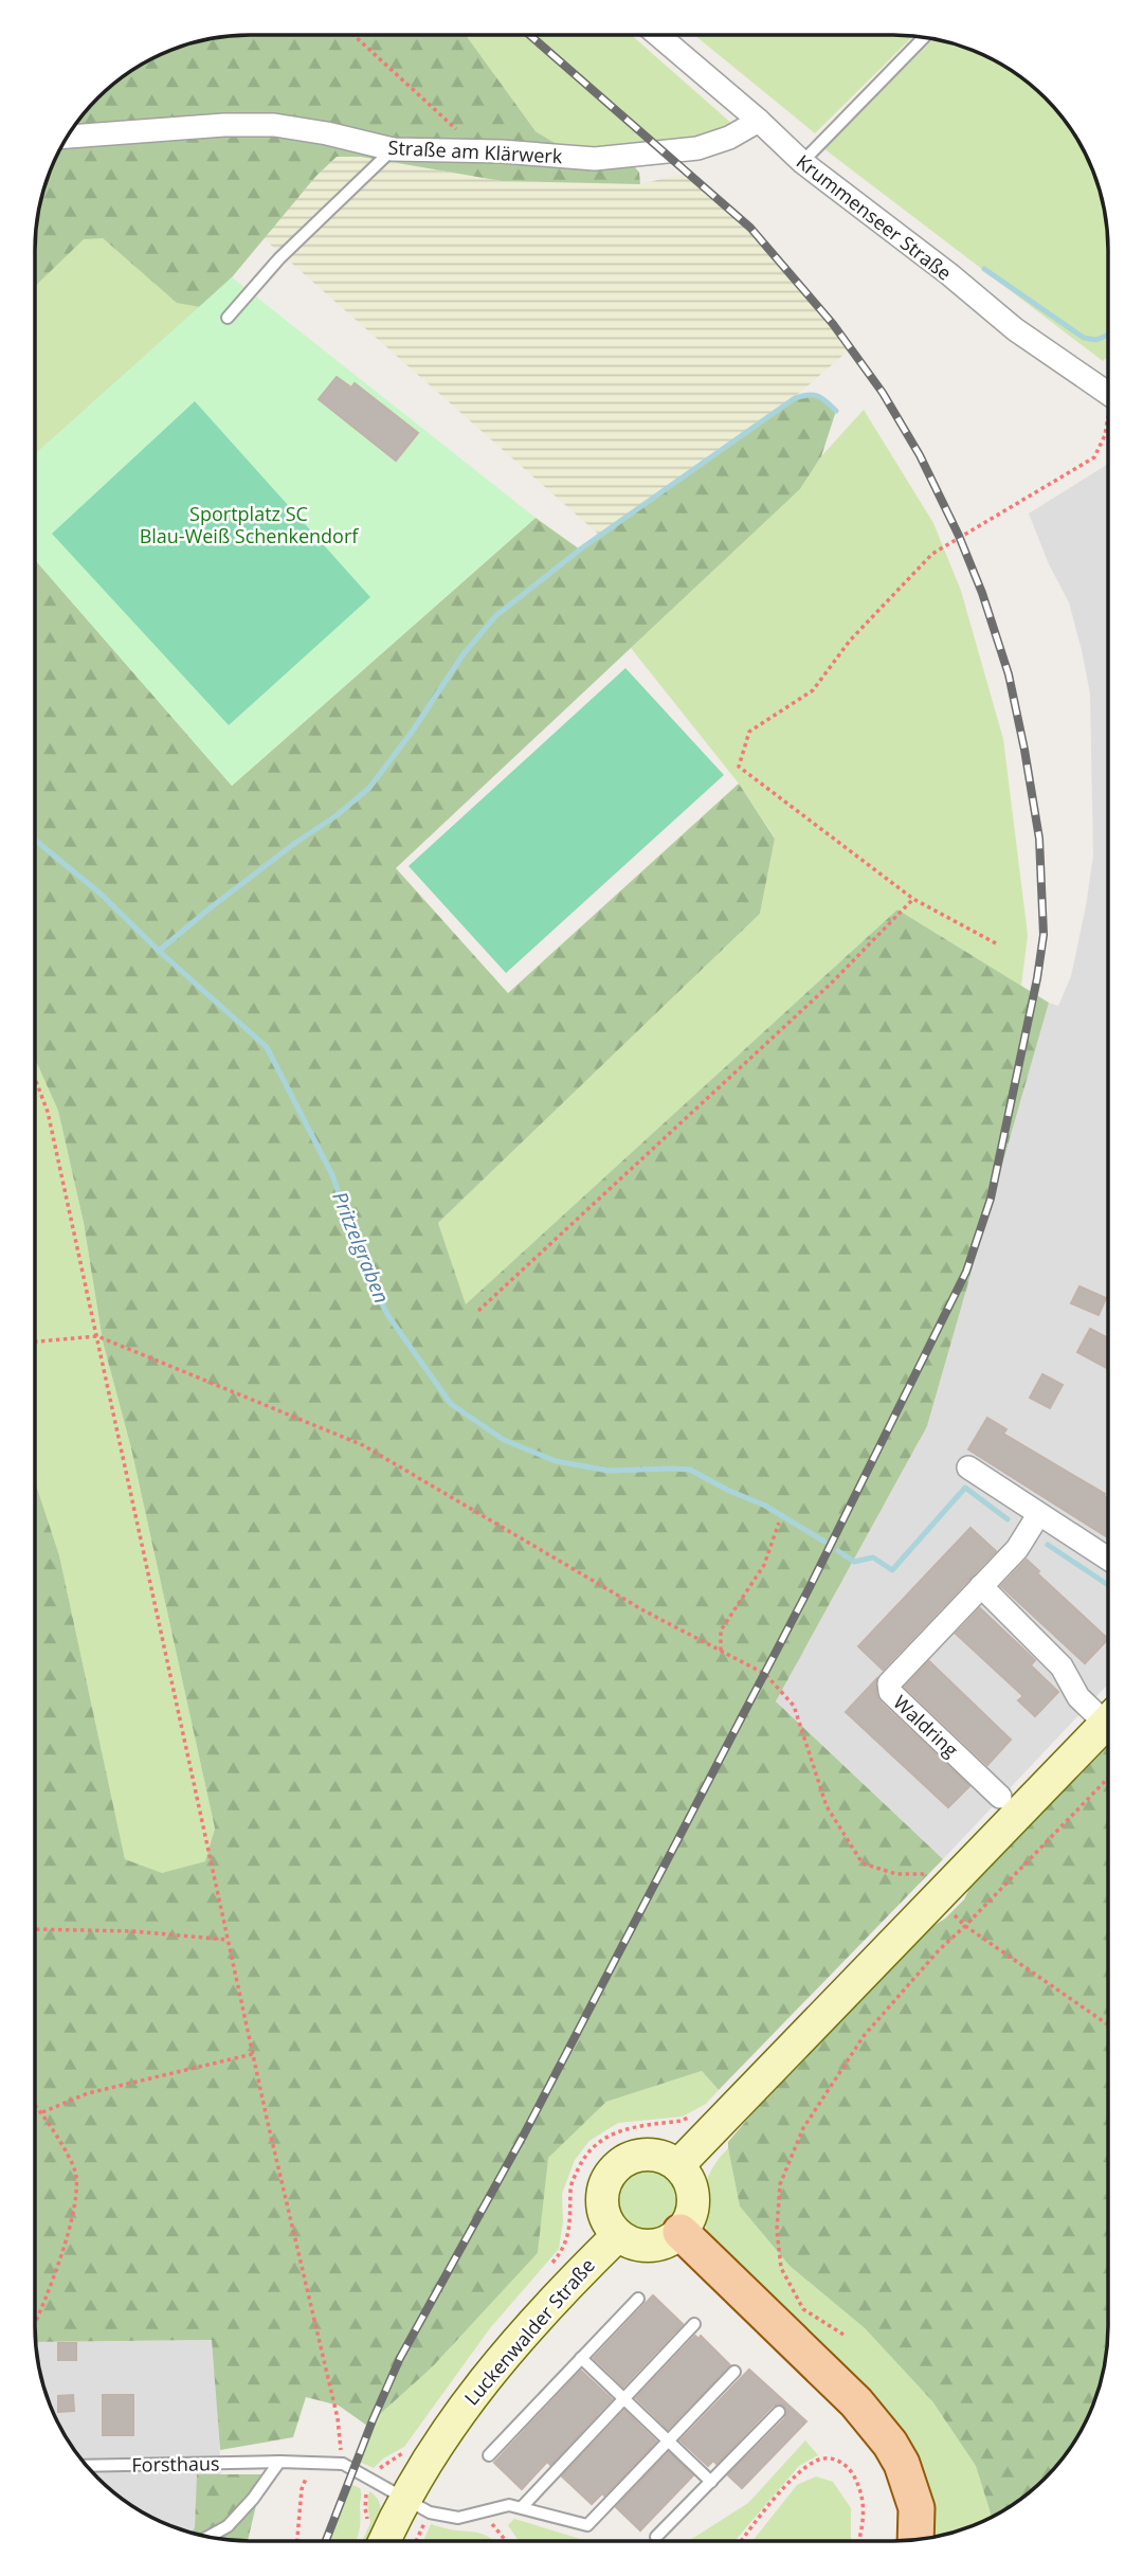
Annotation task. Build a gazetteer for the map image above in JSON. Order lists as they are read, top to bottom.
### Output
{
  "streets": {
    "main road": ["Luckenwalder Straße"],
    "street": ["Straße am Klärwerk", "Krummenseer Straße", "Waldring"],
    "lane": ["Forsthaus"]
  },
  "crossings": [
    ["Straße am Klärwerk", "Krummenseer Straße"],
    ["Luckenwalder Straße", "Forsthaus"]
  ],
  "water": ["Pritzelgraben"],
  "parks": ["Sportplatz SC Blau-Weiß Schenkendorf"]
}
